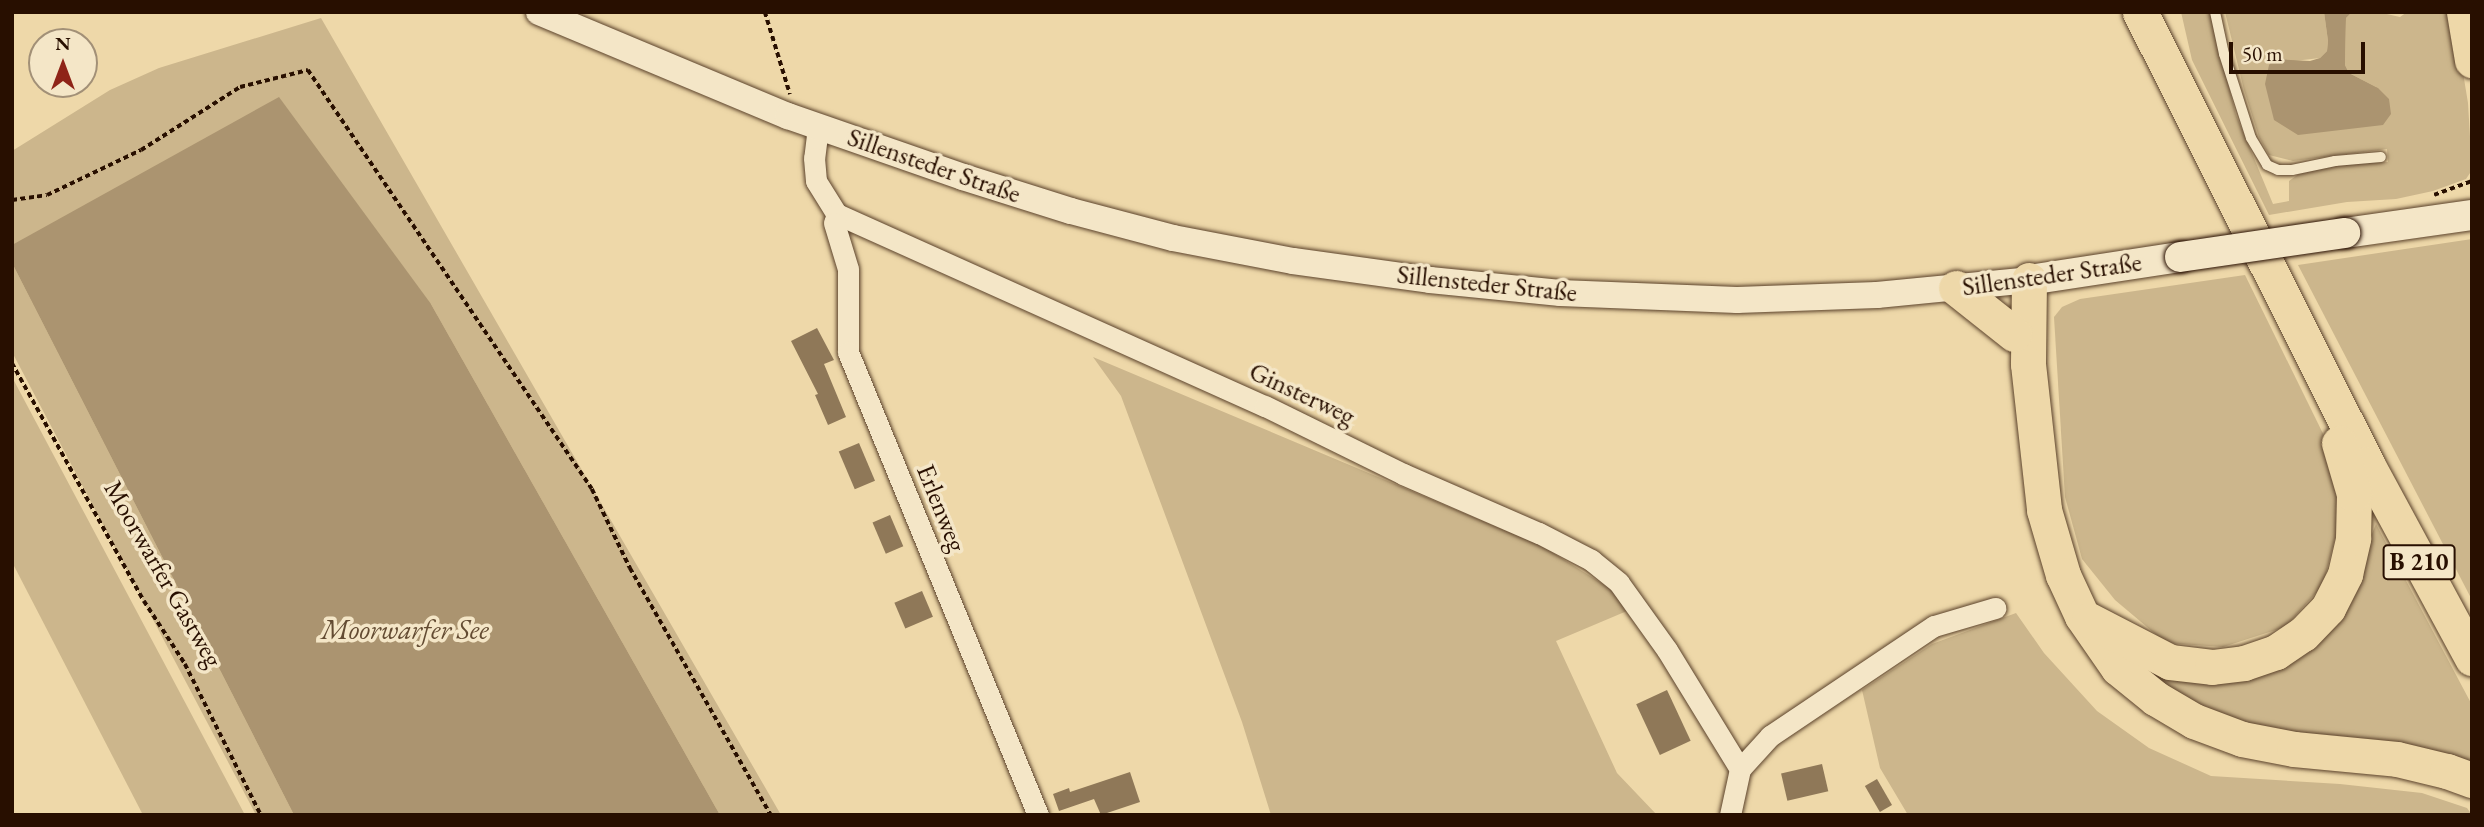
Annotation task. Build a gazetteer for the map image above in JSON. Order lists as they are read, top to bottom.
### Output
{
  "streets": {
    "highway": ["B 210"],
    "main road": ["Sillensteder Straße"],
    "street": ["Ginsterweg", "Erlenweg"],
    "path": ["Moorwarfer Gastweg"]
  },
  "crossings": [
    ["Ginsterweg", "Erlenweg"]
  ],
  "water": ["Moorwarfer See"],
  "scale_bar": "50 m",
  "north": "top"
}
